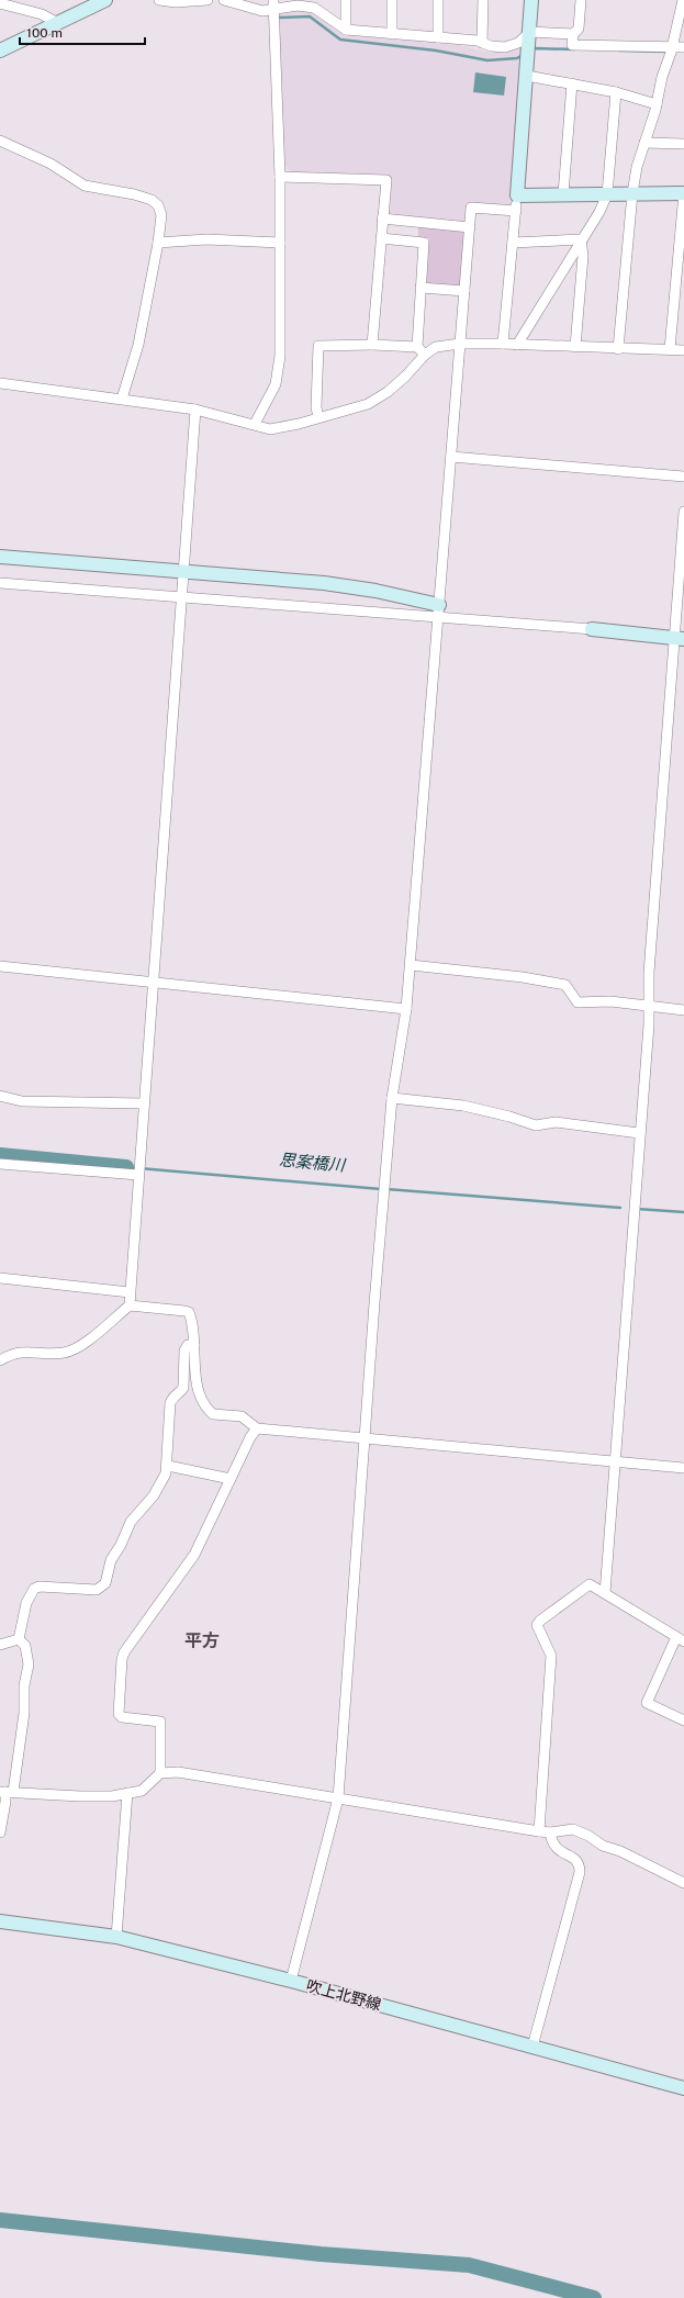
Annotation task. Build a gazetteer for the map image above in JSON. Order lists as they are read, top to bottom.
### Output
{
  "streets": {
    "street": ["吹上北野線"]
  },
  "districts": ["平方"],
  "water": ["思案橋川"],
  "scale_bar": "100 m"
}
